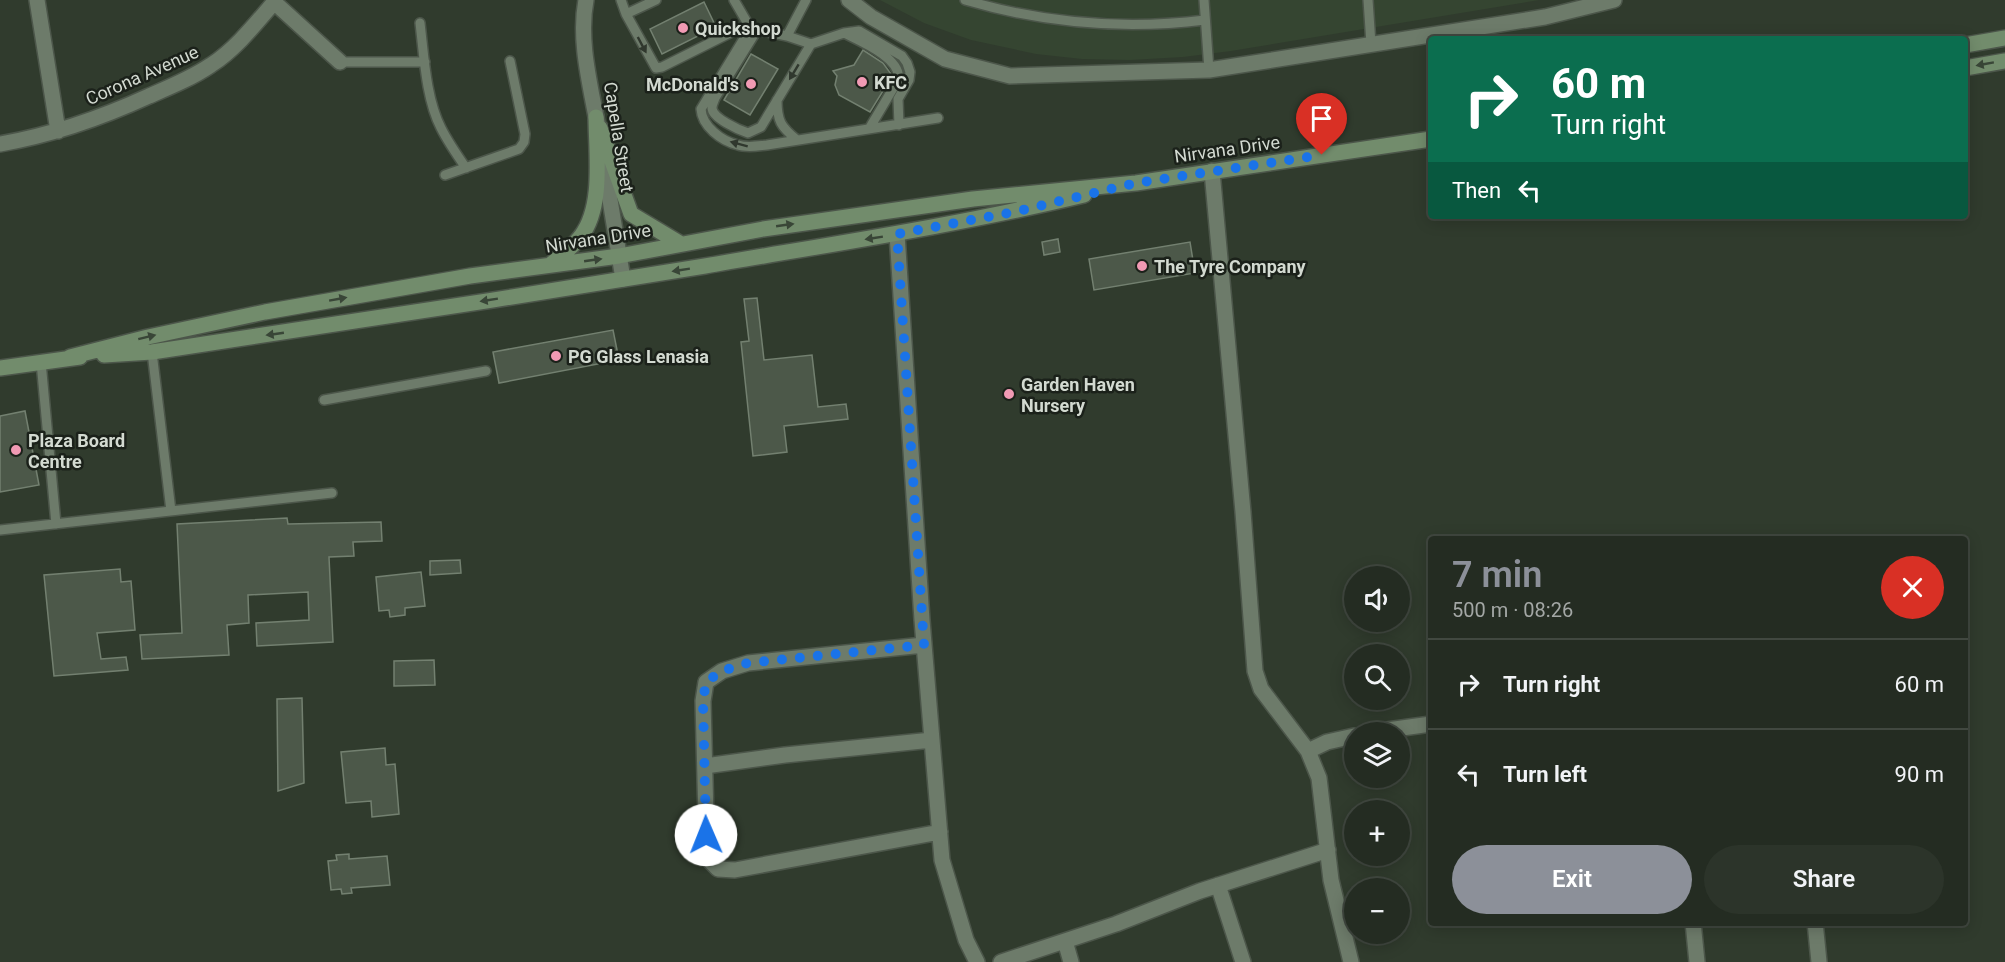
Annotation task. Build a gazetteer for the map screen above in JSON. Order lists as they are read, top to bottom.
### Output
{
  "streets": {
    "main road": ["Nirvana Drive"],
    "street": ["Corona Avenue", "Capella Street"]
  },
  "crossings": [
    ["Capella Street", "Nirvana Drive"]
  ],
  "places": [
    "Quickshop",
    "KFC",
    "McDonald's",
    "The Tyre Company",
    "PG Glass Lenasia",
    "Garden Haven Nursery",
    "Plaza Board Centre"
  ],
  "page": {
    "turn": ["60 m", "Turn right"],
    "then": "Then",
    "heading": ["7 min", "500 m · 08:26"],
    "map_buttons": ["+", "−"],
    "list": [
      {
        "name": "Turn right",
        "value": "60 m"
      },
      {
        "name": "Turn left",
        "value": "90 m"
      }
    ],
    "buttons": ["Exit", "Share"]
  }
}
